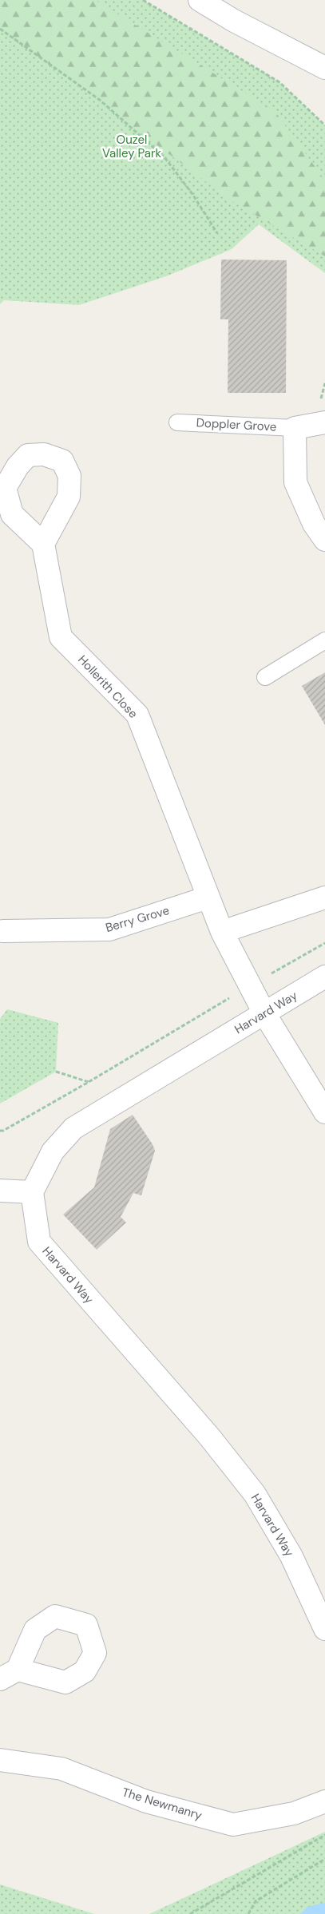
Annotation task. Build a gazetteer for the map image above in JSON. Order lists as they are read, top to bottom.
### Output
{
  "streets": {
    "street": [
      "Doppler Grove",
      "Hollerith Close",
      "Berry Grove",
      "Harvard Way",
      "The Newmanry"
    ]
  },
  "crossings": [
    ["Hollerith Close", "Berry Grove"]
  ],
  "parks": ["Ouzel Valley Park"]
}
